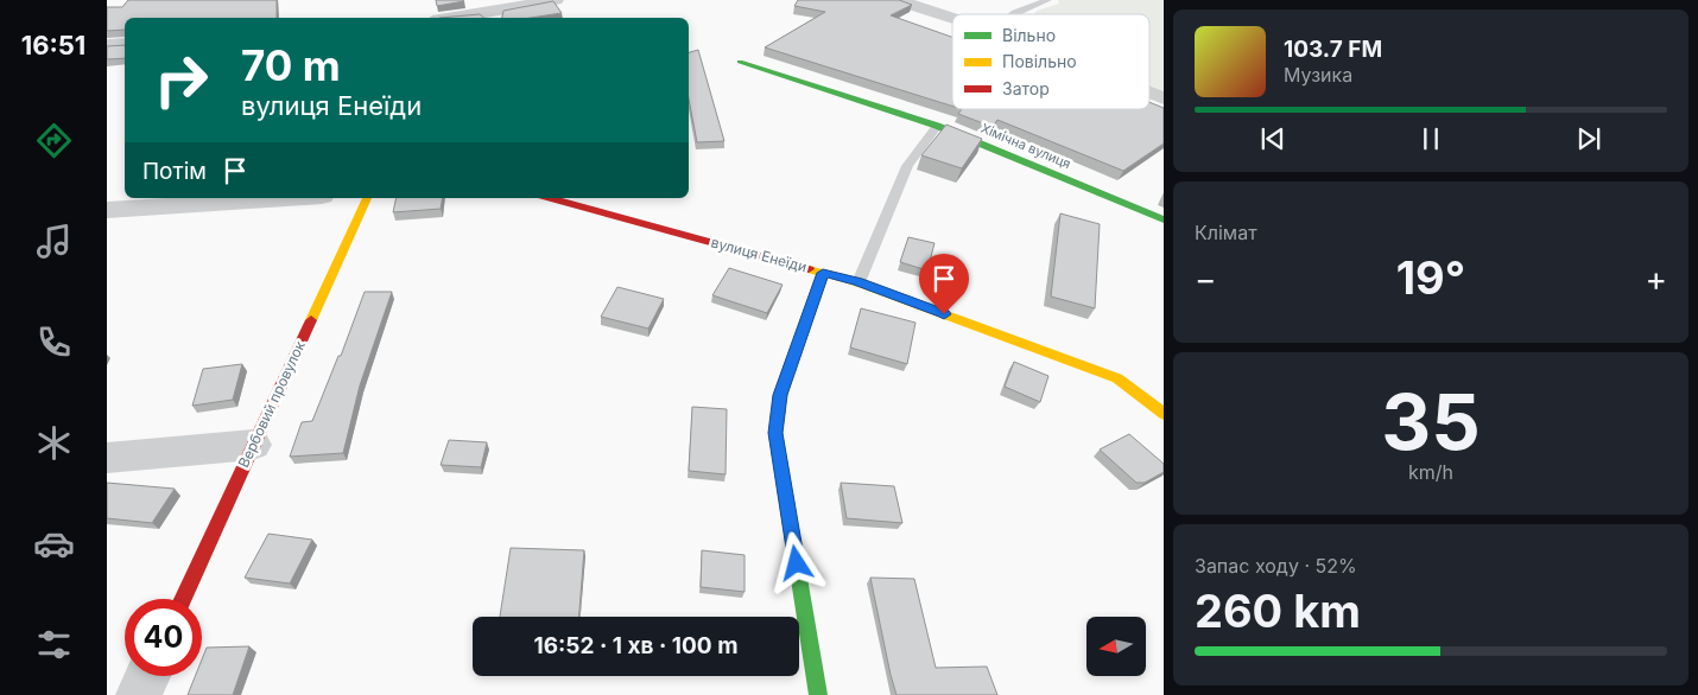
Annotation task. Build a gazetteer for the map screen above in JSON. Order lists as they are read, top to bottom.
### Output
{
  "streets": {
    "street": ["Хімічна вулиця", "вулиця Енеїди", "Вербовий провулок"]
  },
  "legend": ["Вільно", "Повільно", "Затор"],
  "north": "left",
  "page": {
    "tabs": "16:51",
    "turn": ["70 m", "вулиця Енеїди"],
    "song": ["103.7 FM", "Музика"],
    "then": "Потім",
    "tile": [
      "Клімат",
      ["35", "km/h"],
      ["Запас ходу · 52%", "260 km"]
    ],
    "heat": ["−", "19°", "+"],
    "limit": "40",
    "trip": "16:52 · 1 хв · 100 m"
  }
}
